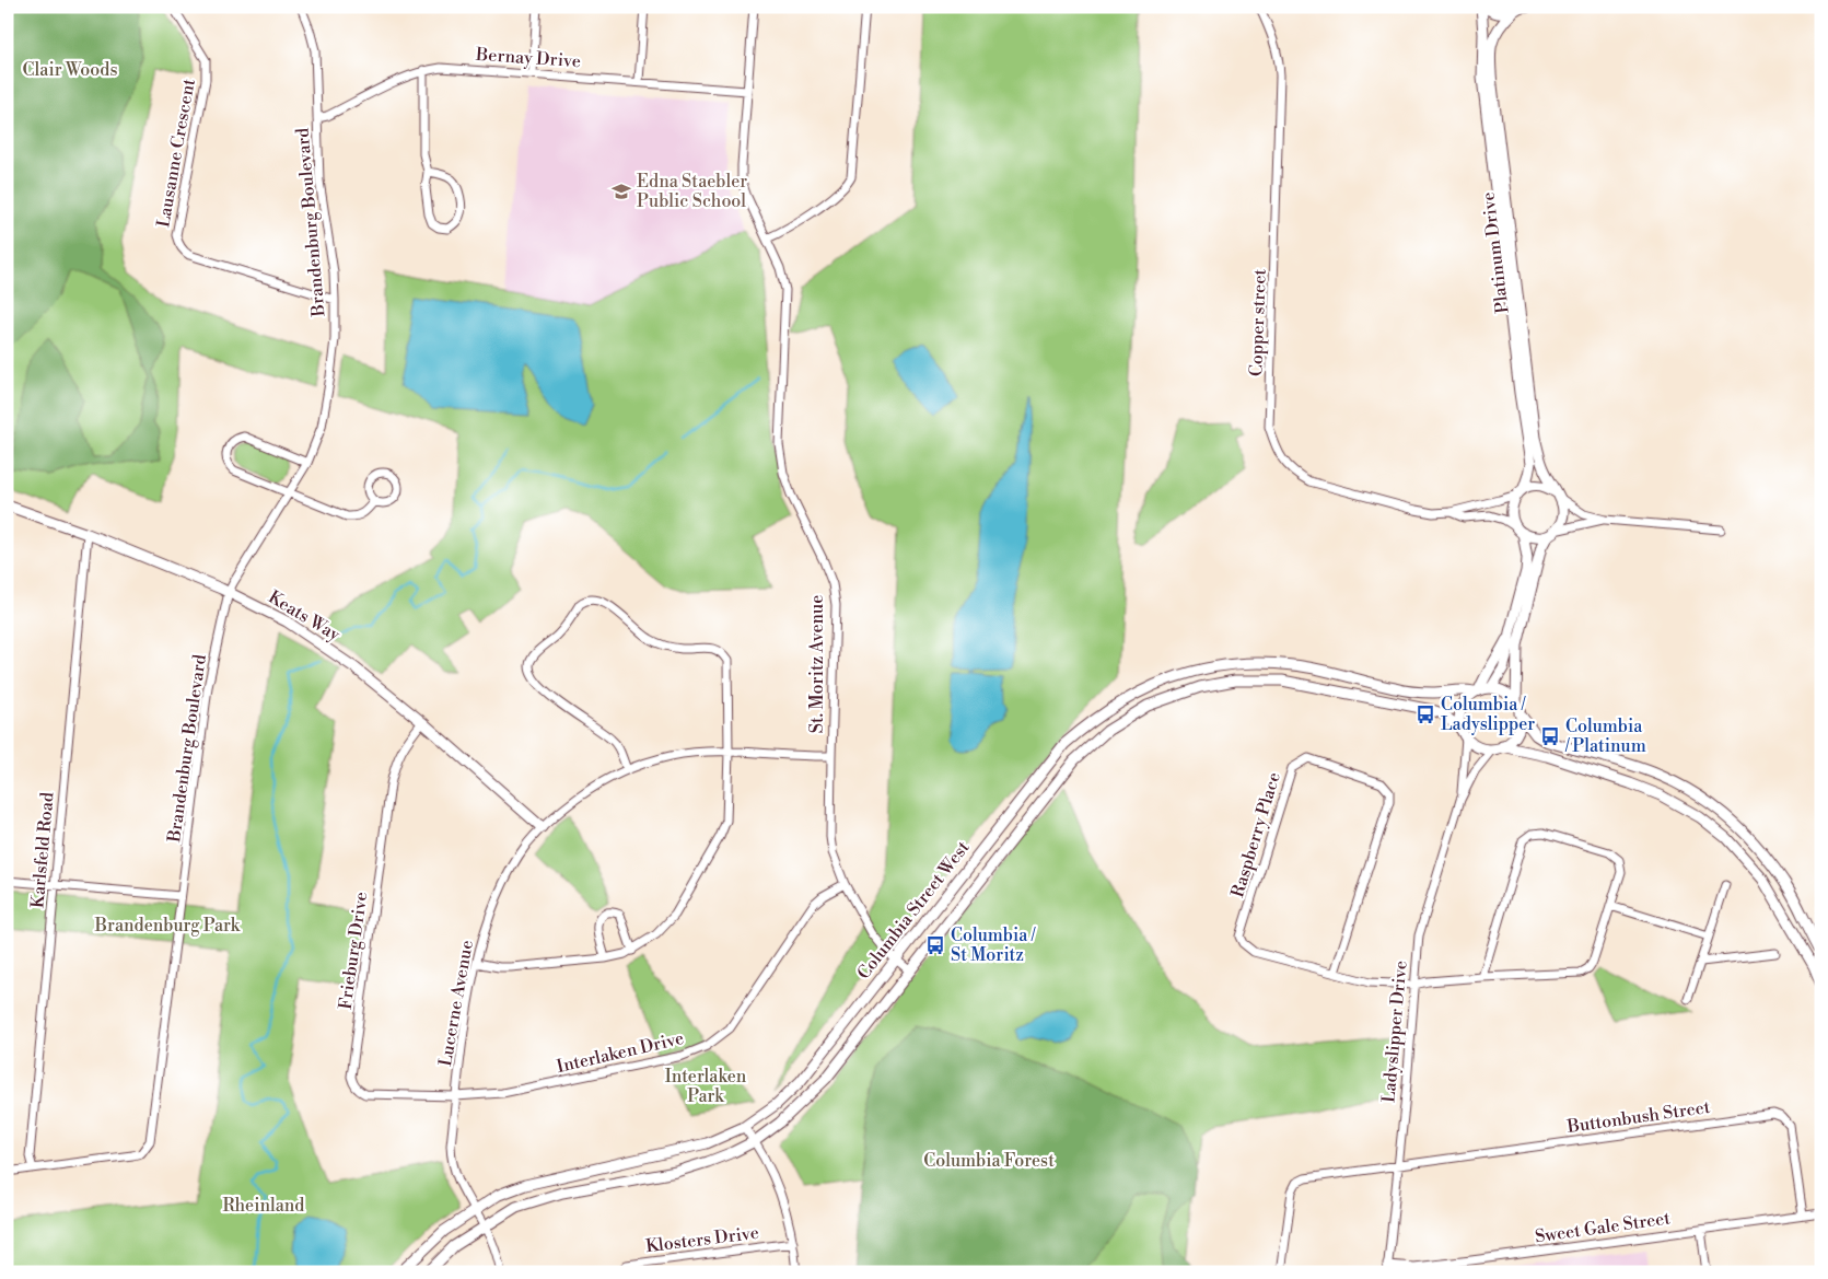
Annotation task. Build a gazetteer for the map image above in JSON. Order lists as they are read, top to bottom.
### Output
{
  "streets": {
    "main road": ["Platinum Drive", "Keats Way", "Columbia Street West"],
    "street": [
      "Bernay Drive",
      "Lausanne Crescent",
      "Brandenburg Boulevard",
      "Copper street",
      "St. Moritz Avenue",
      "Raspberry Place",
      "Karlsfeld Road",
      "Frieburg Drive",
      "Lucerne Avenue",
      "Ladyslipper Drive",
      "Interlaken Drive",
      "Buttonbush Street",
      "Sweet Gale Street",
      "Klosters Drive"
    ]
  },
  "crossings": [
    ["Bernay Drive", "Brandenburg Boulevard"],
    ["Bernay Drive", "St. Moritz Avenue"],
    ["Lausanne Crescent", "Brandenburg Boulevard"],
    ["Brandenburg Boulevard", "Keats Way"],
    ["Brandenburg Boulevard", "Karlsfeld Road"],
    ["Keats Way", "Karlsfeld Road"],
    ["Keats Way", "Frieburg Drive"],
    ["Keats Way", "Lucerne Avenue"],
    ["St. Moritz Avenue", "Columbia Street West"],
    ["St. Moritz Avenue", "Lucerne Avenue"],
    ["St. Moritz Avenue", "Interlaken Drive"],
    ["Raspberry Place", "Ladyslipper Drive"],
    ["Columbia Street West", "Lucerne Avenue"],
    ["Columbia Street West", "Ladyslipper Drive"],
    ["Frieburg Drive", "Lucerne Avenue"],
    ["Frieburg Drive", "Interlaken Drive"],
    ["Lucerne Avenue", "Interlaken Drive"],
    ["Ladyslipper Drive", "Buttonbush Street"],
    ["Ladyslipper Drive", "Sweet Gale Street"],
    ["Buttonbush Street", "Sweet Gale Street"]
  ],
  "parks": [
    "Clair Woods",
    "Brandenburg Park",
    "Interlaken Park",
    "Columbia Forest",
    "Rheinland"
  ],
  "places": {
    "school or university": ["Edna Staebler Public School"],
    "bus stop": ["Columbia / Ladyslipper", "Columbia / Platinum", "Columbia / St Moritz"]
  }
}
